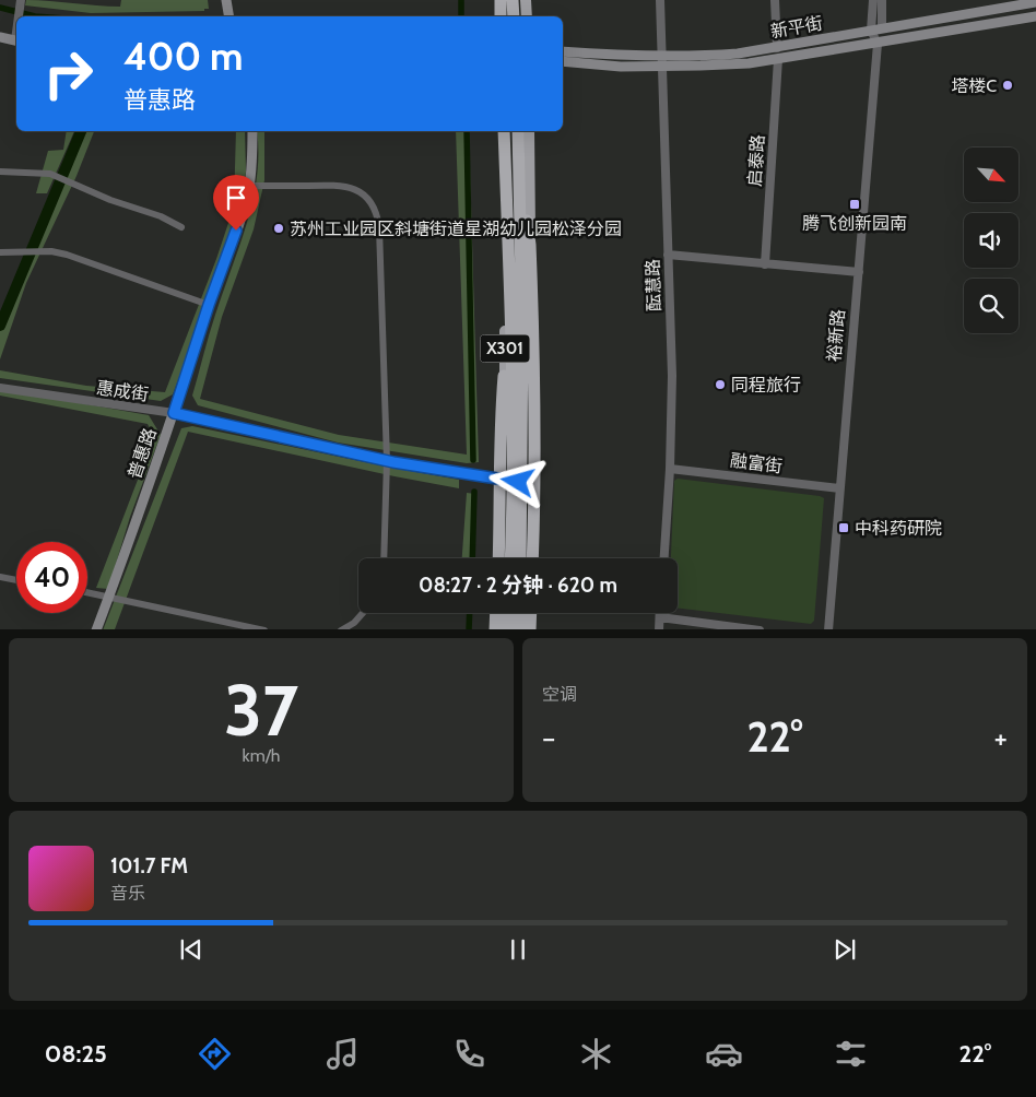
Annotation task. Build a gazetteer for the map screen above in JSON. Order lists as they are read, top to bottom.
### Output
{
  "streets": {
    "main road": [
      "新平街",
      "裕新路",
      "X301",
      "普惠路"
    ],
    "street": [
      "启泰路",
      "酝慧路",
      "惠成街",
      "融富街"
    ]
  },
  "crossings": [
    ["新平街", "启泰路"],
    ["新平街", "酝慧路"],
    ["新平街", "裕新路"],
    ["酝慧路", "融富街"],
    ["裕新路", "融富街"],
    ["X301", "惠成街"],
    ["惠成街", "普惠路"]
  ],
  "places": {
    "other": ["塔楼C", "苏州工业园区斜塘街道星湖幼儿园松泽分园", "同程旅行"],
    "transit": ["腾飞创新园南", "中科药研院"]
  },
  "north": "bottom right",
  "page": {
    "turn": ["400 m", "普惠路"],
    "limit": "40",
    "trip": "08:27 · 2 分钟 · 620 m",
    "tile": [
      ["37", "km/h"],
      "空调"
    ],
    "heat": ["−", "22°", "+"],
    "song": ["101.7 FM", "音乐"],
    "tabs": ["08:25", "22°"]
  }
}
